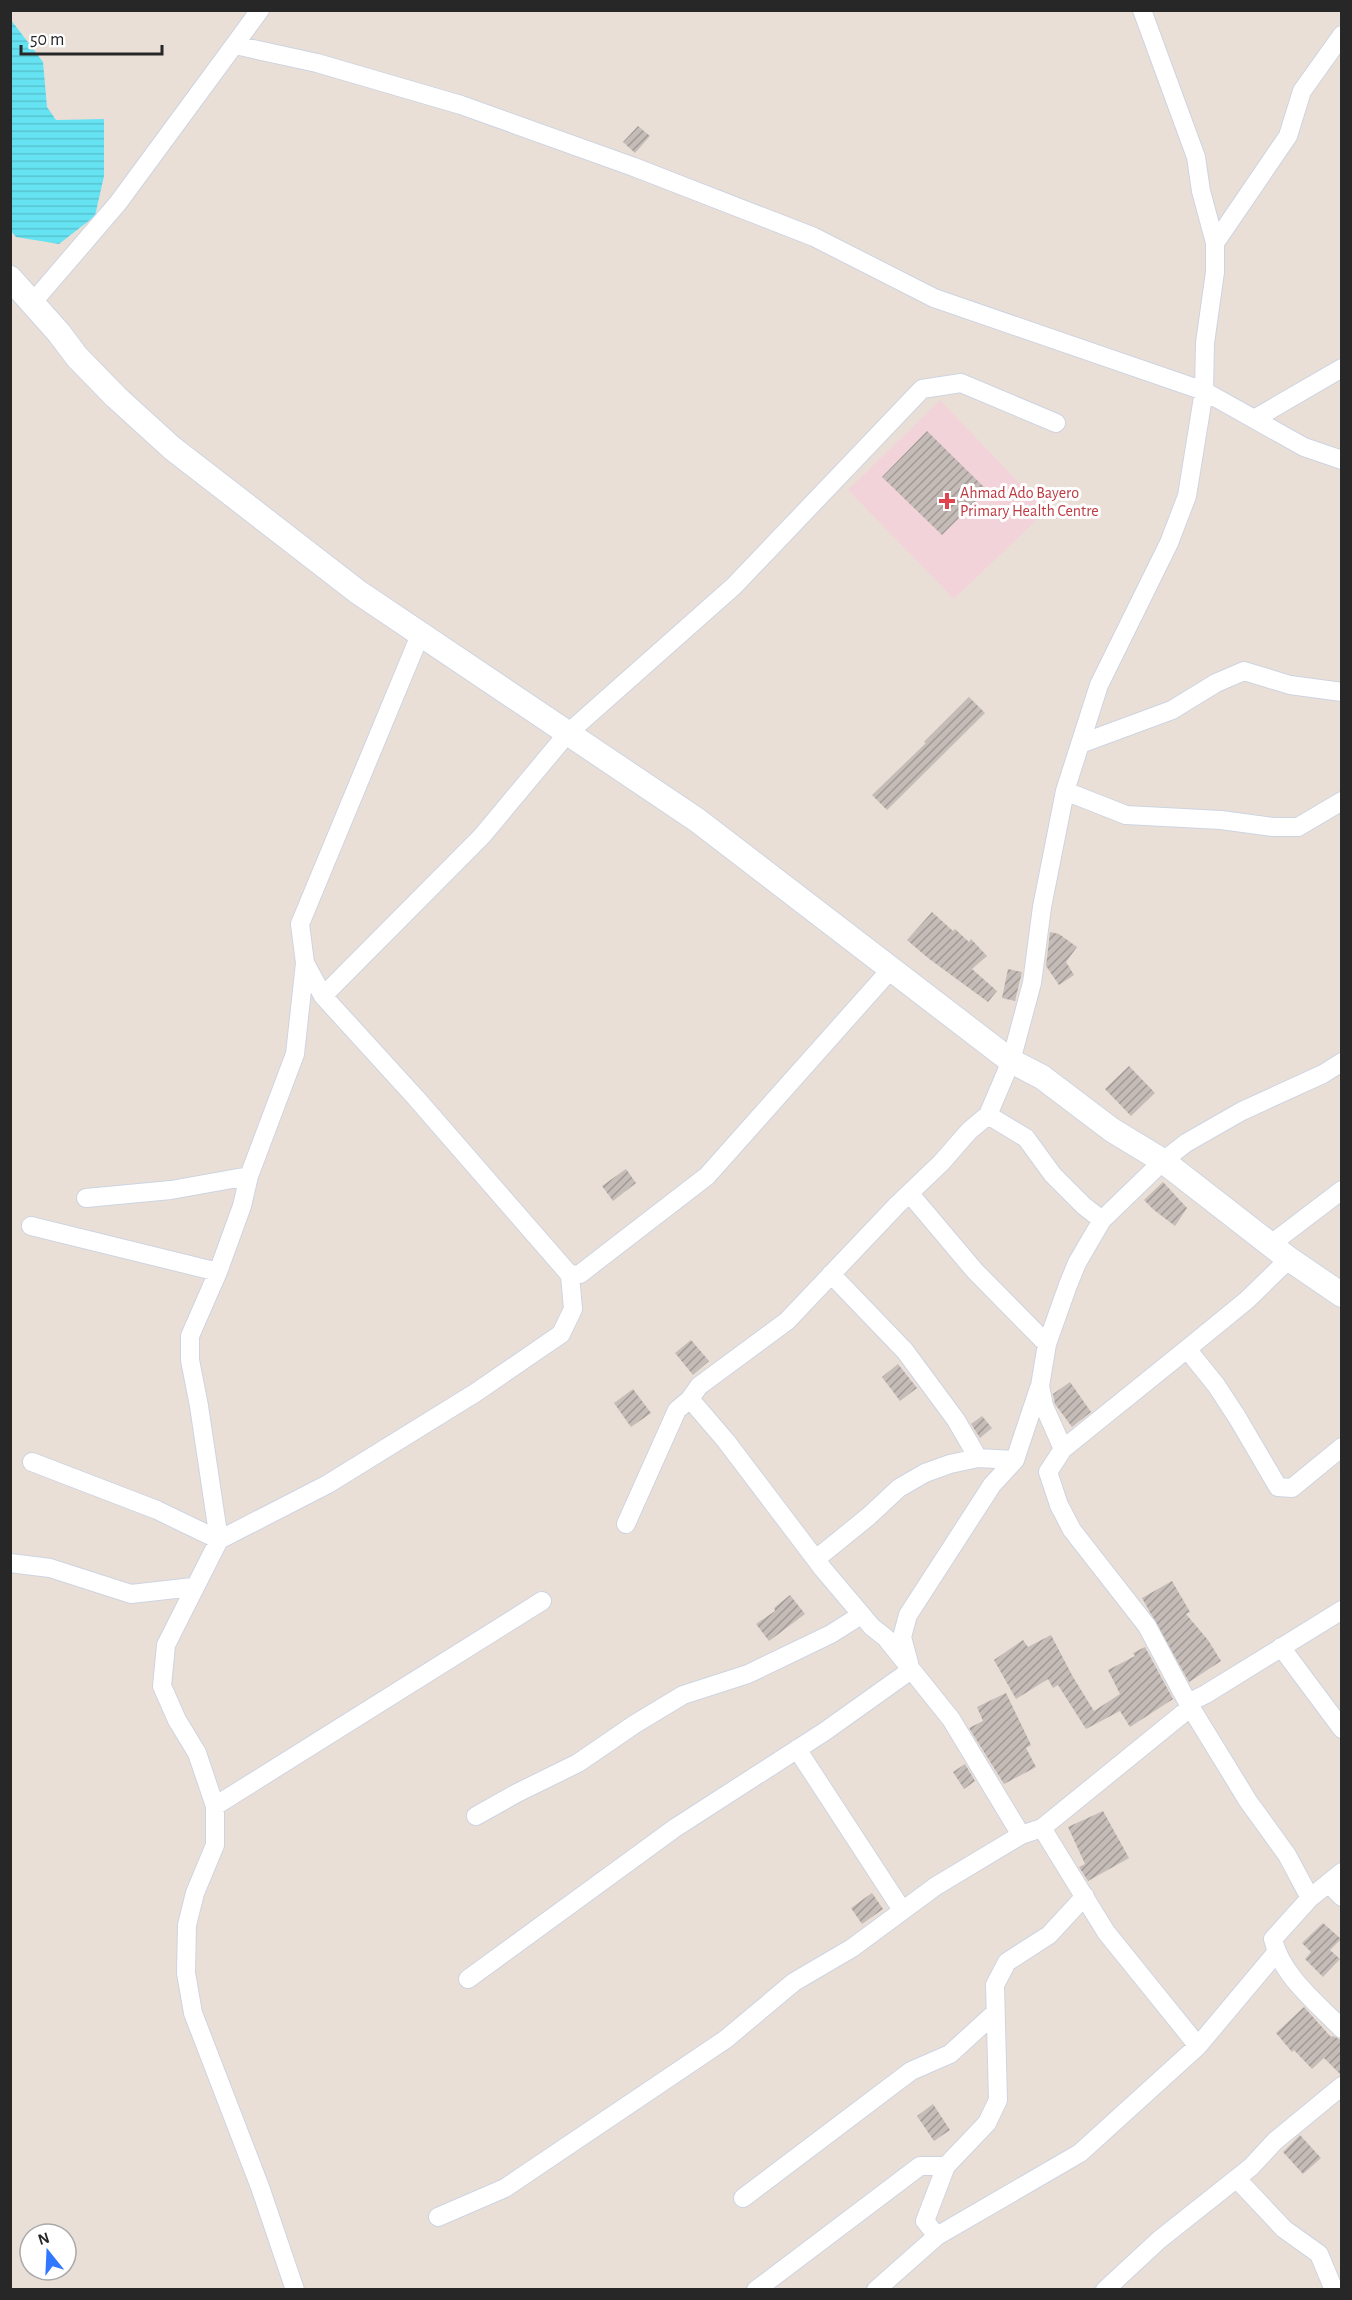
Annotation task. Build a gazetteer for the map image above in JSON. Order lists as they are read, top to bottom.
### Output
{
  "places": {
    "health": ["Ahmad Ado Bayero Primary Health Centre"]
  },
  "scale_bar": "50 m",
  "north": "top"
}
